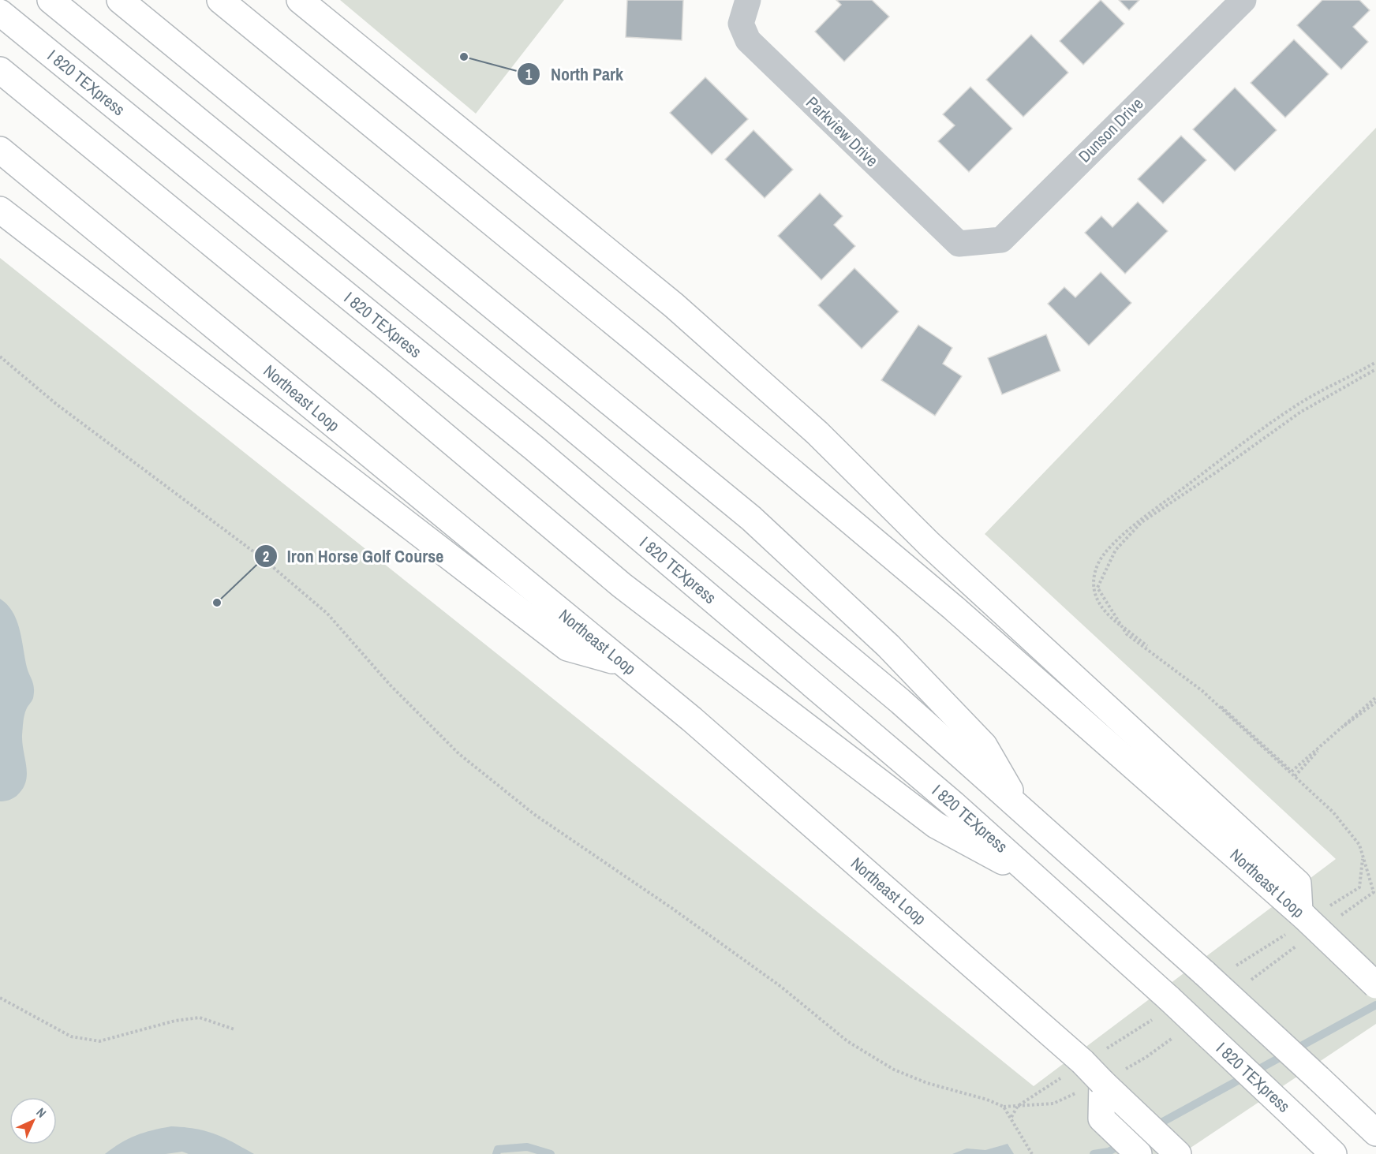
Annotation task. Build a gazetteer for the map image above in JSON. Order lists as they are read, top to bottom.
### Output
{
  "streets": {
    "highway": ["I 820 TEXpress", "Northeast Loop"],
    "street": ["Dunson Drive", "Parkview Drive"]
  },
  "crossings": [
    ["Dunson Drive", "Parkview Drive"]
  ],
  "places": ["North Park", "Iron Horse Golf Course"],
  "north": "top right"
}
